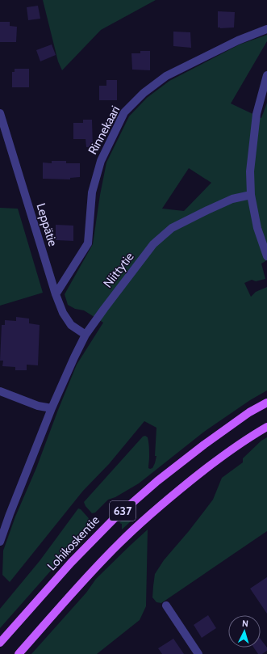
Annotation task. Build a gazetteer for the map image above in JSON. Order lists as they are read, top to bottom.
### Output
{
  "streets": {
    "main road": ["637", "Lohikoskentie"],
    "street": ["Rinnekaari", "Leppätie", "Niittytie"]
  },
  "crossings": [
    ["Rinnekaari", "Leppätie"],
    ["Leppätie", "Niittytie"]
  ],
  "north": "top"
}
